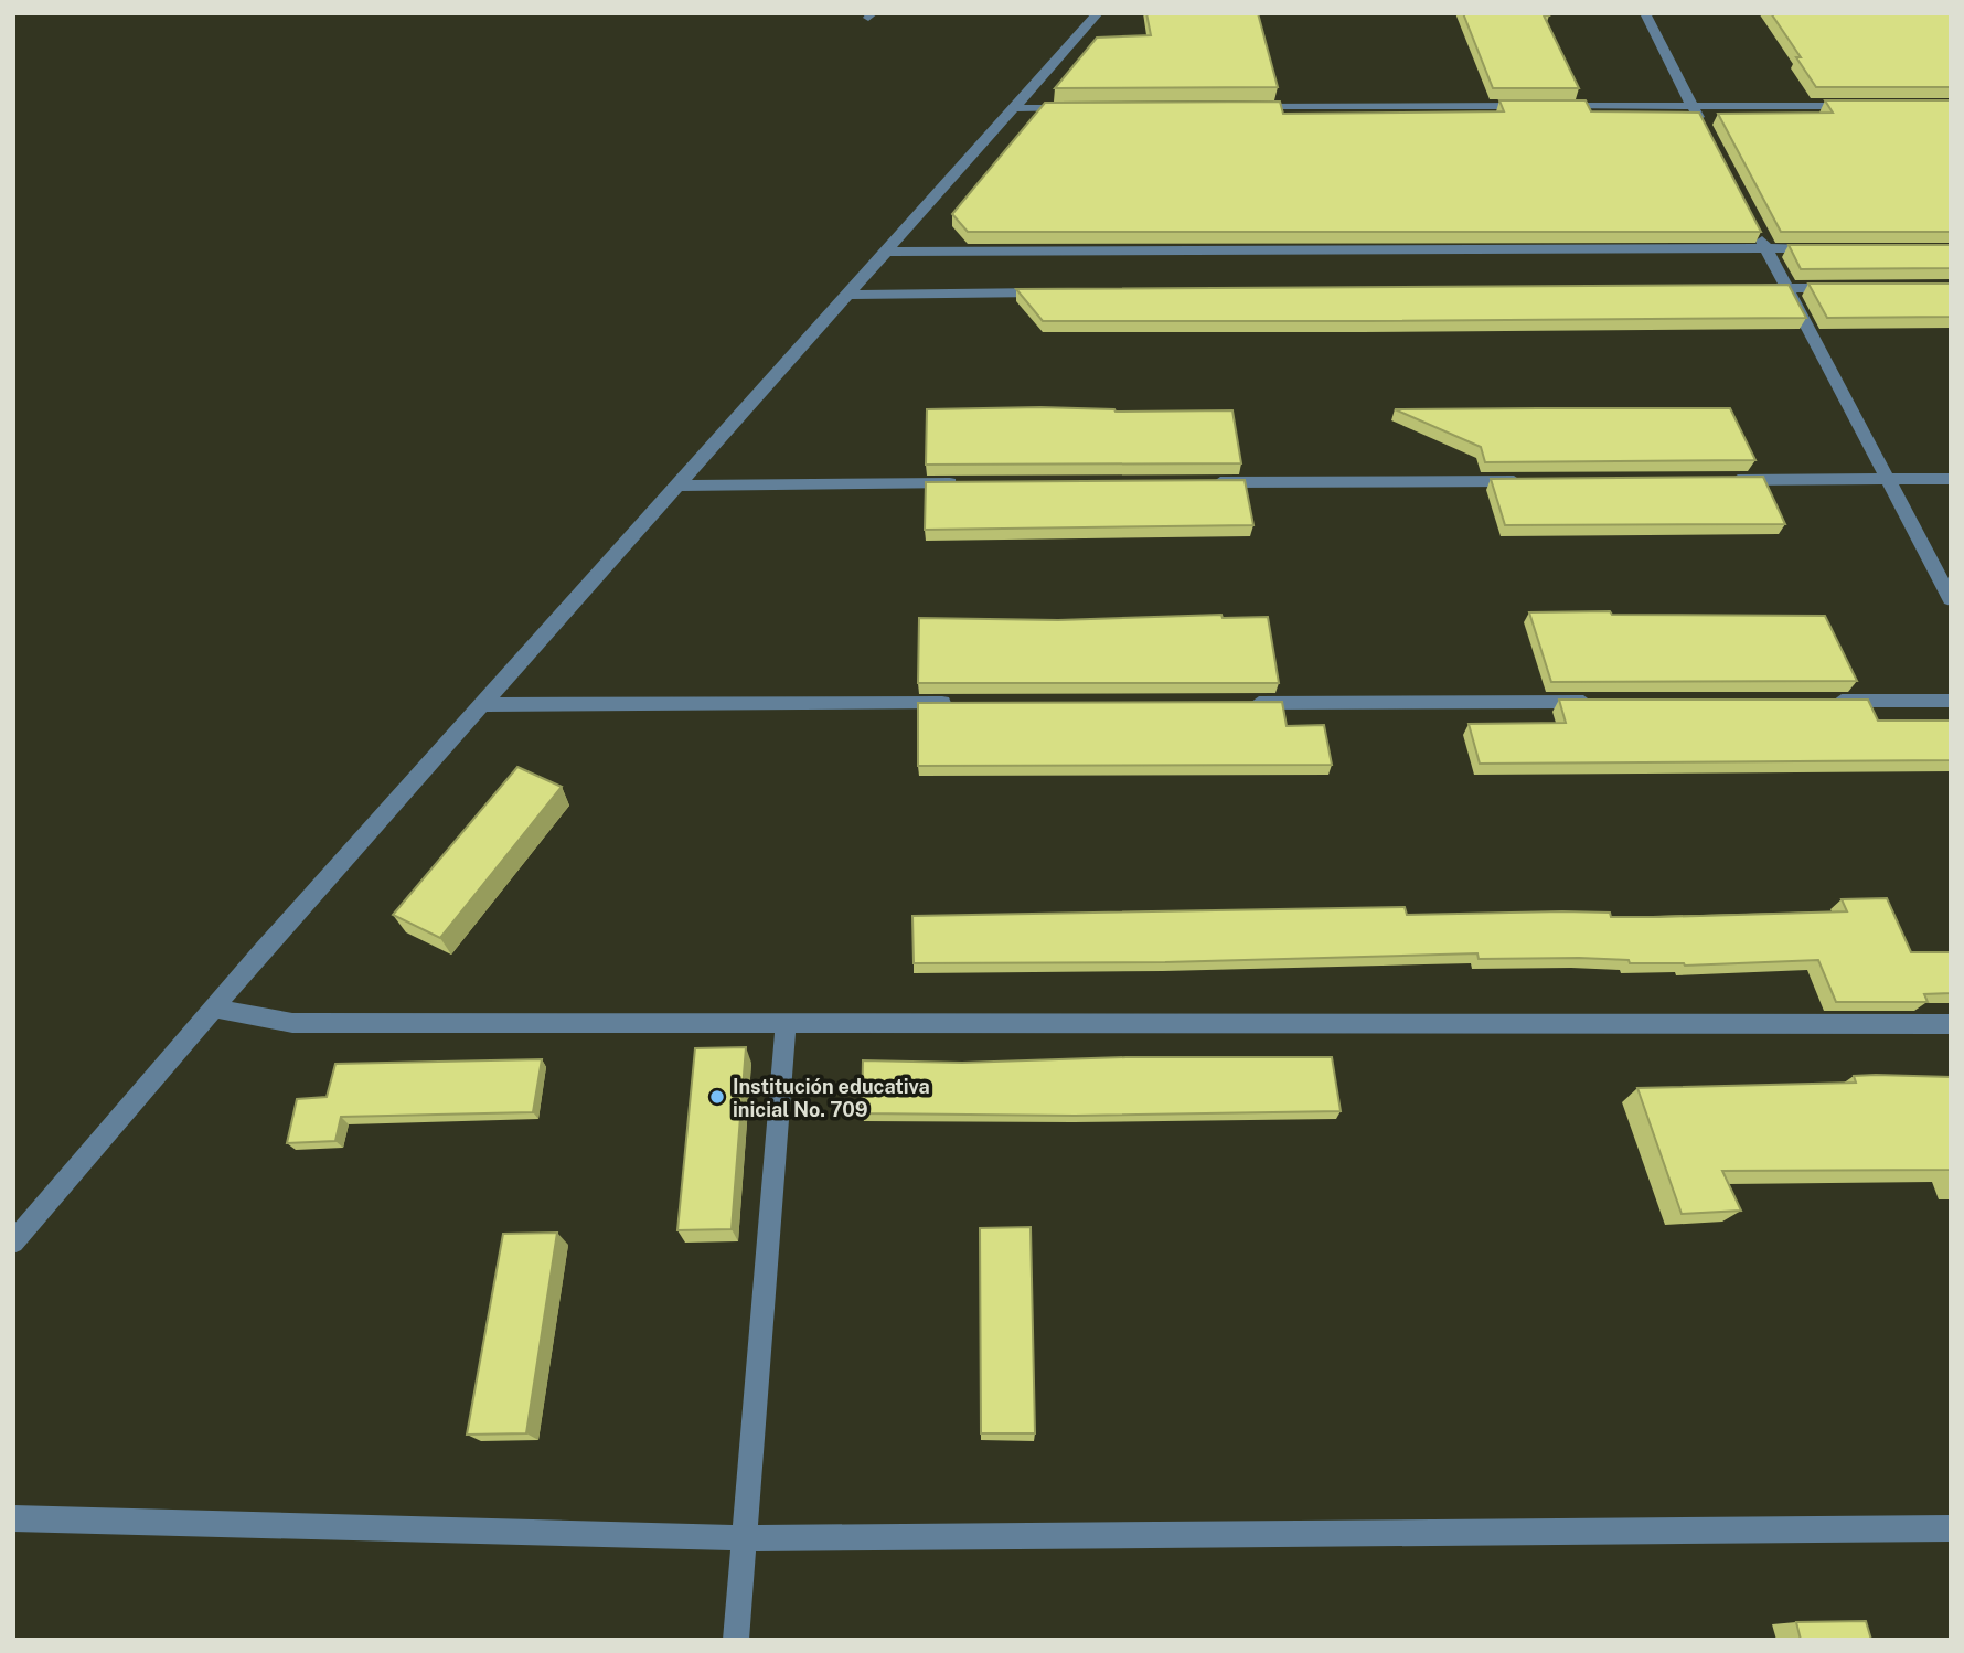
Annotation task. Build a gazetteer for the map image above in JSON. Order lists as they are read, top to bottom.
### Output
{
  "places": ["Institución educativa inicial No. 709"]
}
